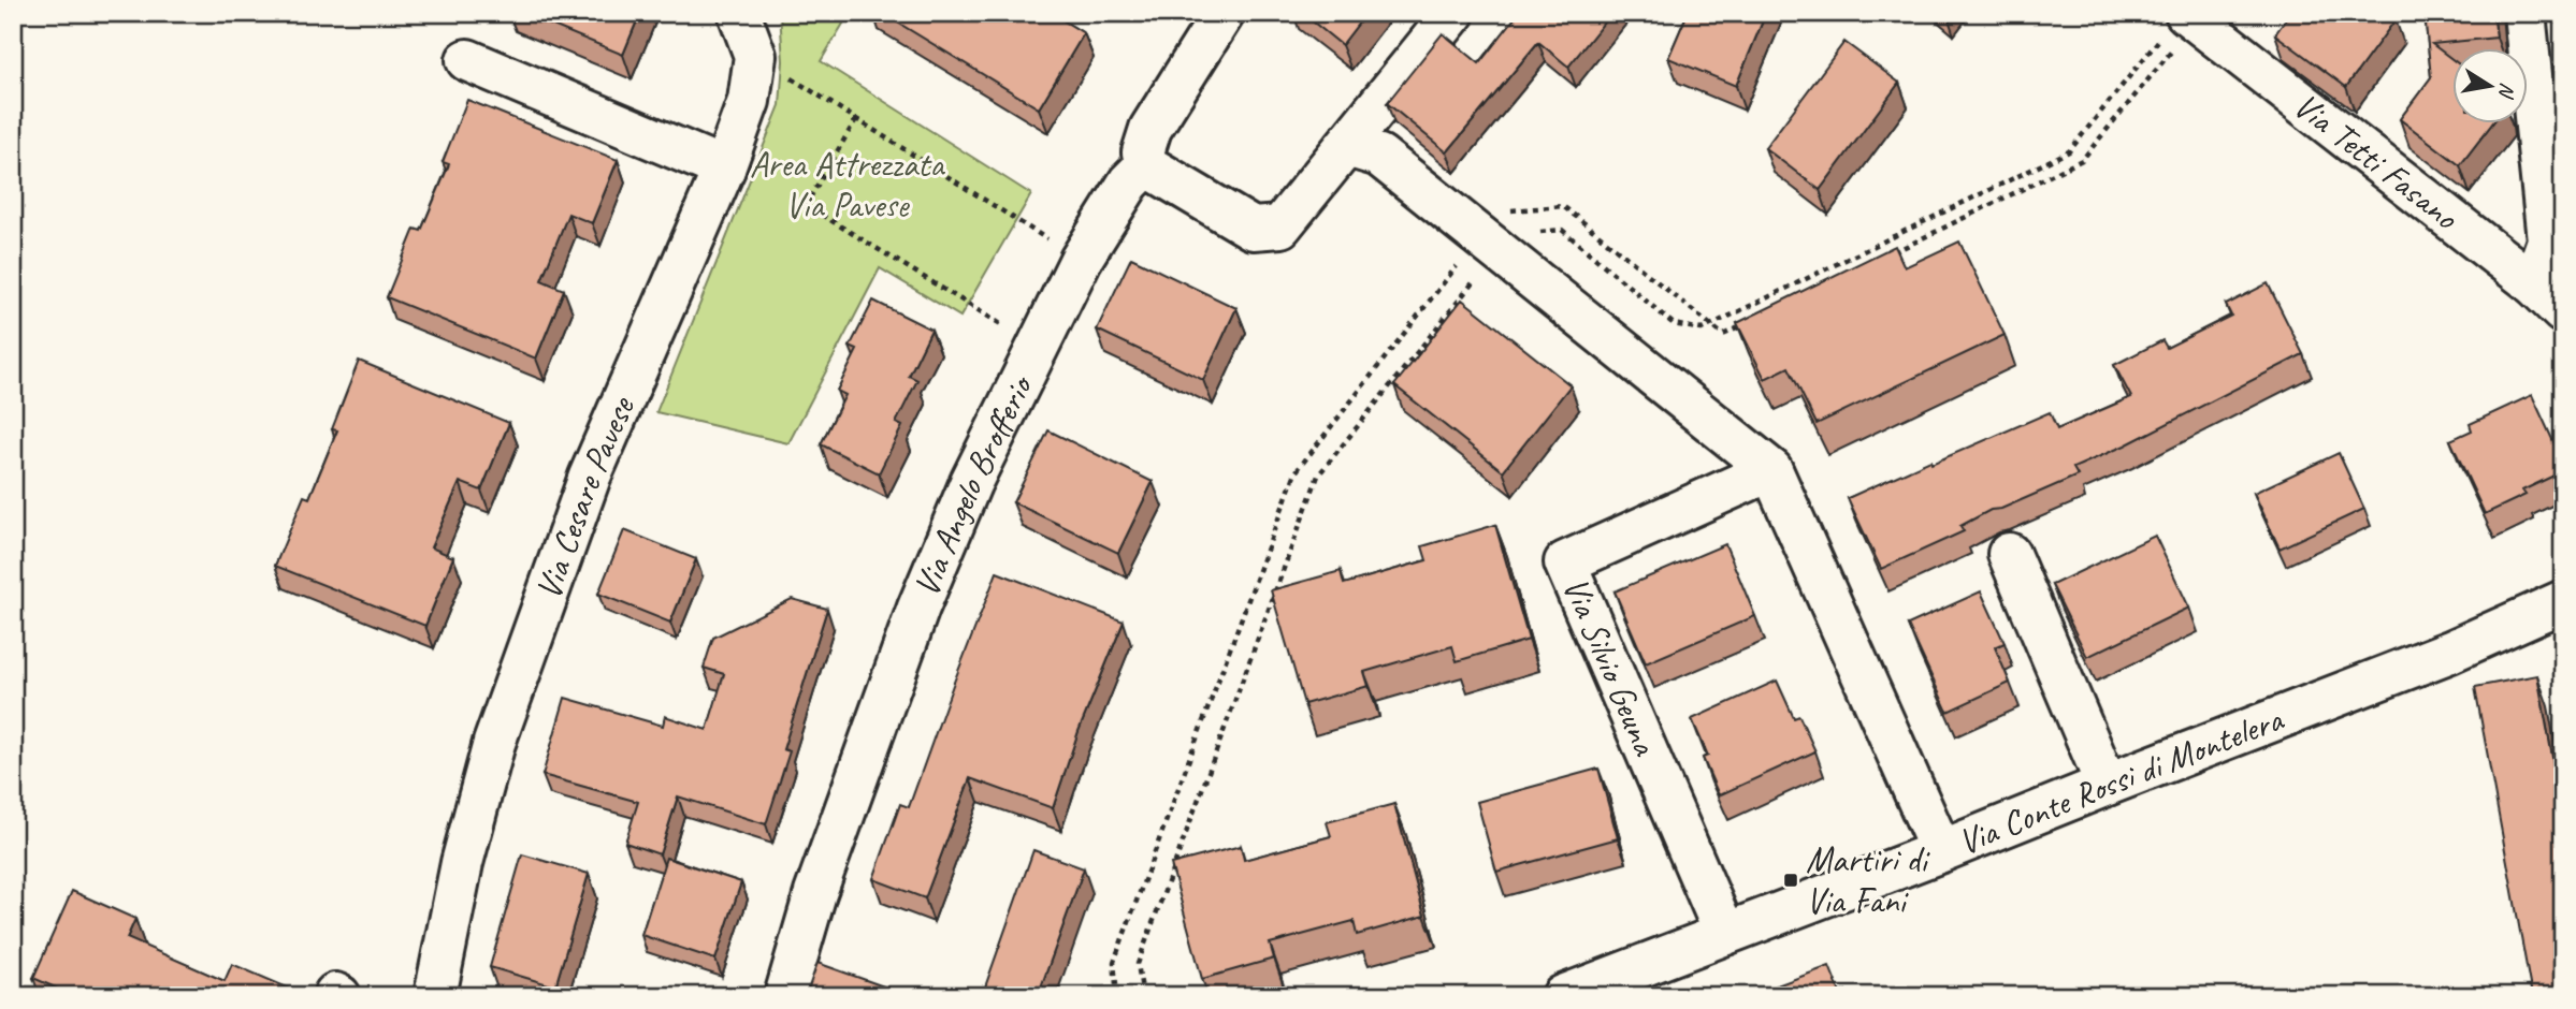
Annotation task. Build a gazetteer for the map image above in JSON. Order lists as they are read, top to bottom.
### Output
{
  "streets": {
    "street": [
      "Via Tetti Fasano",
      "Via Angelo Brofferio",
      "Via Cesare Pavese",
      "Via Silvio Geuna",
      "Via Conte Rossi di Montelera"
    ]
  },
  "crossings": [
    ["Via Silvio Geuna", "Via Conte Rossi di Montelera"]
  ],
  "parks": ["Area Attrezzata Via Pavese"],
  "places": {
    "transit": ["Martiri di Via Fani"]
  },
  "north": "right"
}
